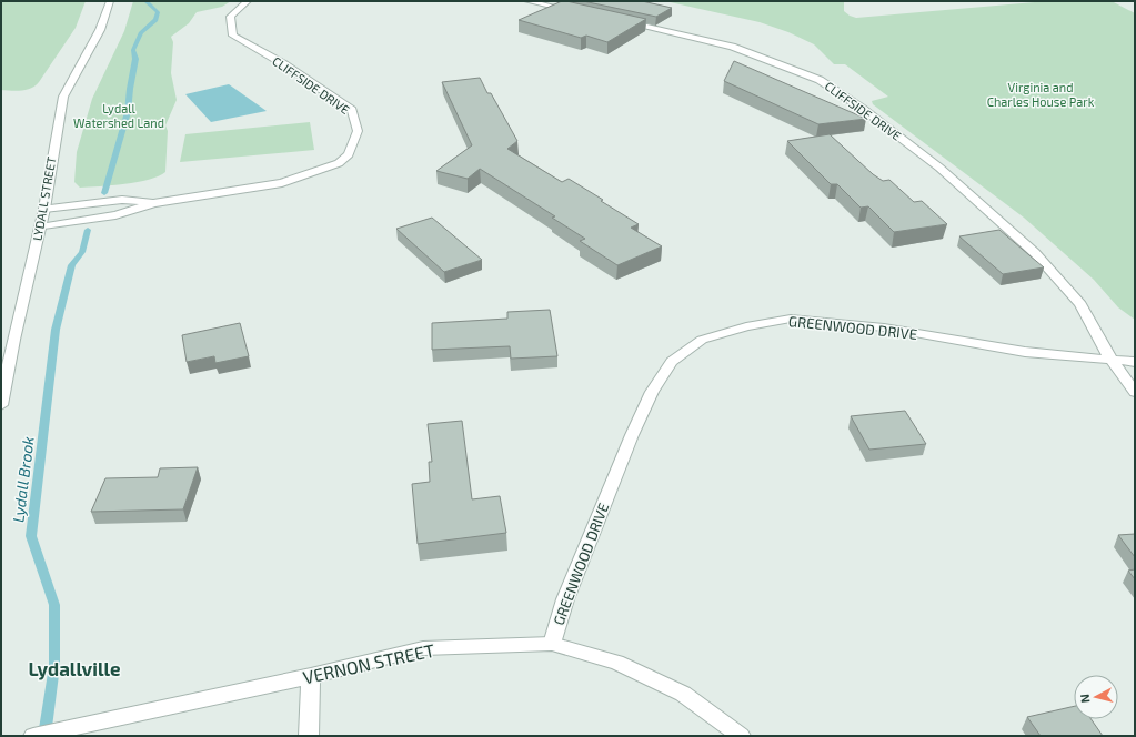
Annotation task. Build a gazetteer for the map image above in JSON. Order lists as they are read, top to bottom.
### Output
{
  "streets": {
    "street": [
      "CLIFFSIDE DRIVE",
      "LYDALL STREET",
      "GREENWOOD DRIVE",
      "VERNON STREET"
    ]
  },
  "crossings": [
    ["CLIFFSIDE DRIVE", "LYDALL STREET"],
    ["CLIFFSIDE DRIVE", "GREENWOOD DRIVE"],
    ["GREENWOOD DRIVE", "VERNON STREET"]
  ],
  "districts": ["Lydallville"],
  "water": ["Lydall Brook"],
  "parks": ["Virginia and Charles House Park", "Lydall Watershed Land"],
  "north": "left"
}
